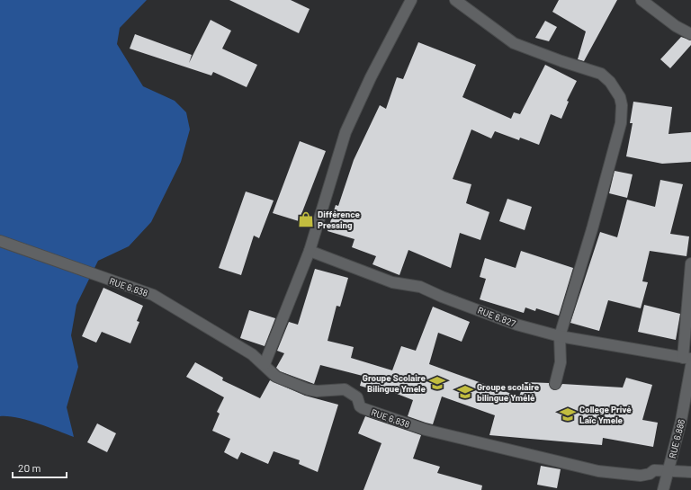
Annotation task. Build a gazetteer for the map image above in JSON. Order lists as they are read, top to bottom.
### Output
{
  "streets": {
    "street": ["RUE 6.838", "RUE 6.827", "RUE 6.886"]
  },
  "crossings": [
    ["RUE 6.838", "RUE 6.886"],
    ["RUE 6.827", "RUE 6.886"]
  ],
  "places": {
    "shop": ["Différence Pressing"],
    "school or university": ["Groupe Scolaire Bilingue Ymele", "Groupe scolaire bilingue Ymélé", "College Privé Laïc Ymele"]
  },
  "scale_bar": "20 m"
}
